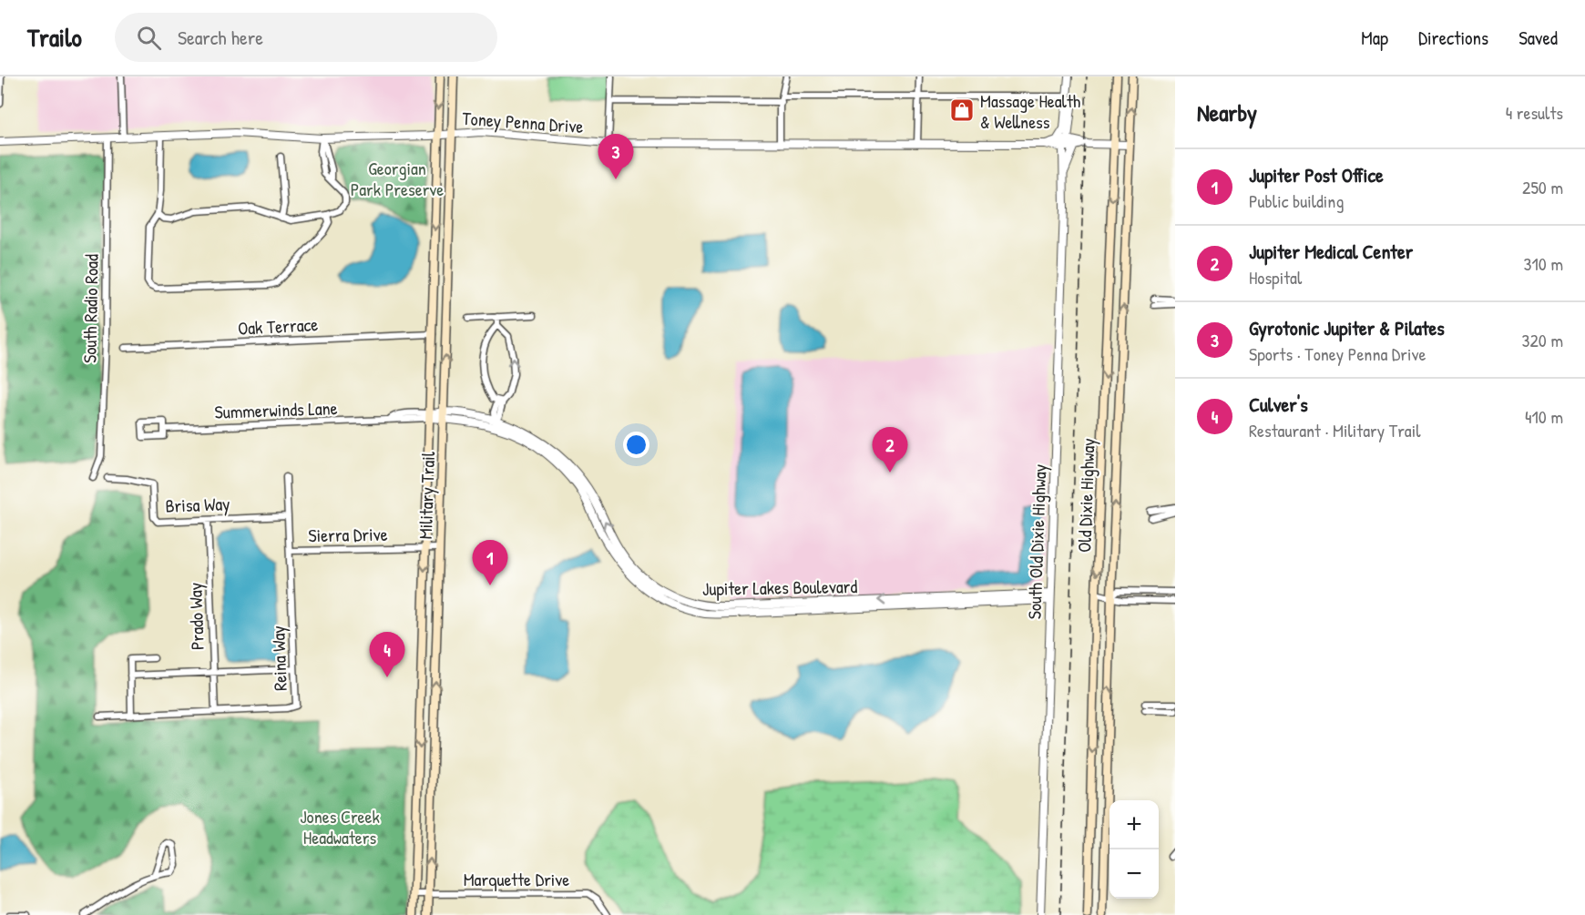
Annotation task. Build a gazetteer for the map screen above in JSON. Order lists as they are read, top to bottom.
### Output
{
  "streets": {
    "main road": ["Military Trail", "Old Dixie Highway"],
    "street": [
      "Toney Penna Drive",
      "South Radio Road",
      "Oak Terrace",
      "Summerwinds Lane",
      "Brisa Way",
      "Sierra Drive",
      "South Old Dixie Highway",
      "Jupiter Lakes Boulevard",
      "Prado Way",
      "Reina Way",
      "Marquette Drive"
    ]
  },
  "crossings": [
    ["Toney Penna Drive", "South Radio Road"],
    ["Toney Penna Drive", "Military Trail"],
    ["Toney Penna Drive", "Old Dixie Highway"],
    ["Toney Penna Drive", "South Old Dixie Highway"],
    ["Oak Terrace", "Military Trail"],
    ["Summerwinds Lane", "Military Trail"],
    ["Summerwinds Lane", "Jupiter Lakes Boulevard"],
    ["Military Trail", "Sierra Drive"],
    ["Military Trail", "Jupiter Lakes Boulevard"],
    ["Military Trail", "Marquette Drive"],
    ["Brisa Way", "Prado Way"],
    ["Brisa Way", "Reina Way"],
    ["Sierra Drive", "Reina Way"],
    ["South Old Dixie Highway", "Jupiter Lakes Boulevard"],
    ["Prado Way", "Reina Way"]
  ],
  "parks": ["Georgian Park Preserve", "Jones Creek Headwaters"],
  "places": {
    "shop": ["Massage Health & Wellness"]
  },
  "page": {
    "header": "Trailo",
    "search": "Search here",
    "nav": ["Map", "Directions", "Saved"],
    "heading": ["Nearby", "4 results"],
    "pins": [
      "3",
      "2",
      "1",
      "4"
    ],
    "list": [
      {
        "mark": "1",
        "name": "Jupiter Post Office",
        "note": "Public building",
        "value": "250 m"
      },
      {
        "mark": "2",
        "name": "Jupiter Medical Center",
        "note": "Hospital",
        "value": "310 m"
      },
      {
        "mark": "3",
        "name": "Gyrotonic Jupiter & Pilates",
        "note": "Sports · Toney Penna Drive",
        "value": "320 m"
      },
      {
        "mark": "4",
        "name": "Culver's",
        "note": "Restaurant · Military Trail",
        "value": "410 m"
      }
    ],
    "map_buttons": ["+", "−"]
  }
}
